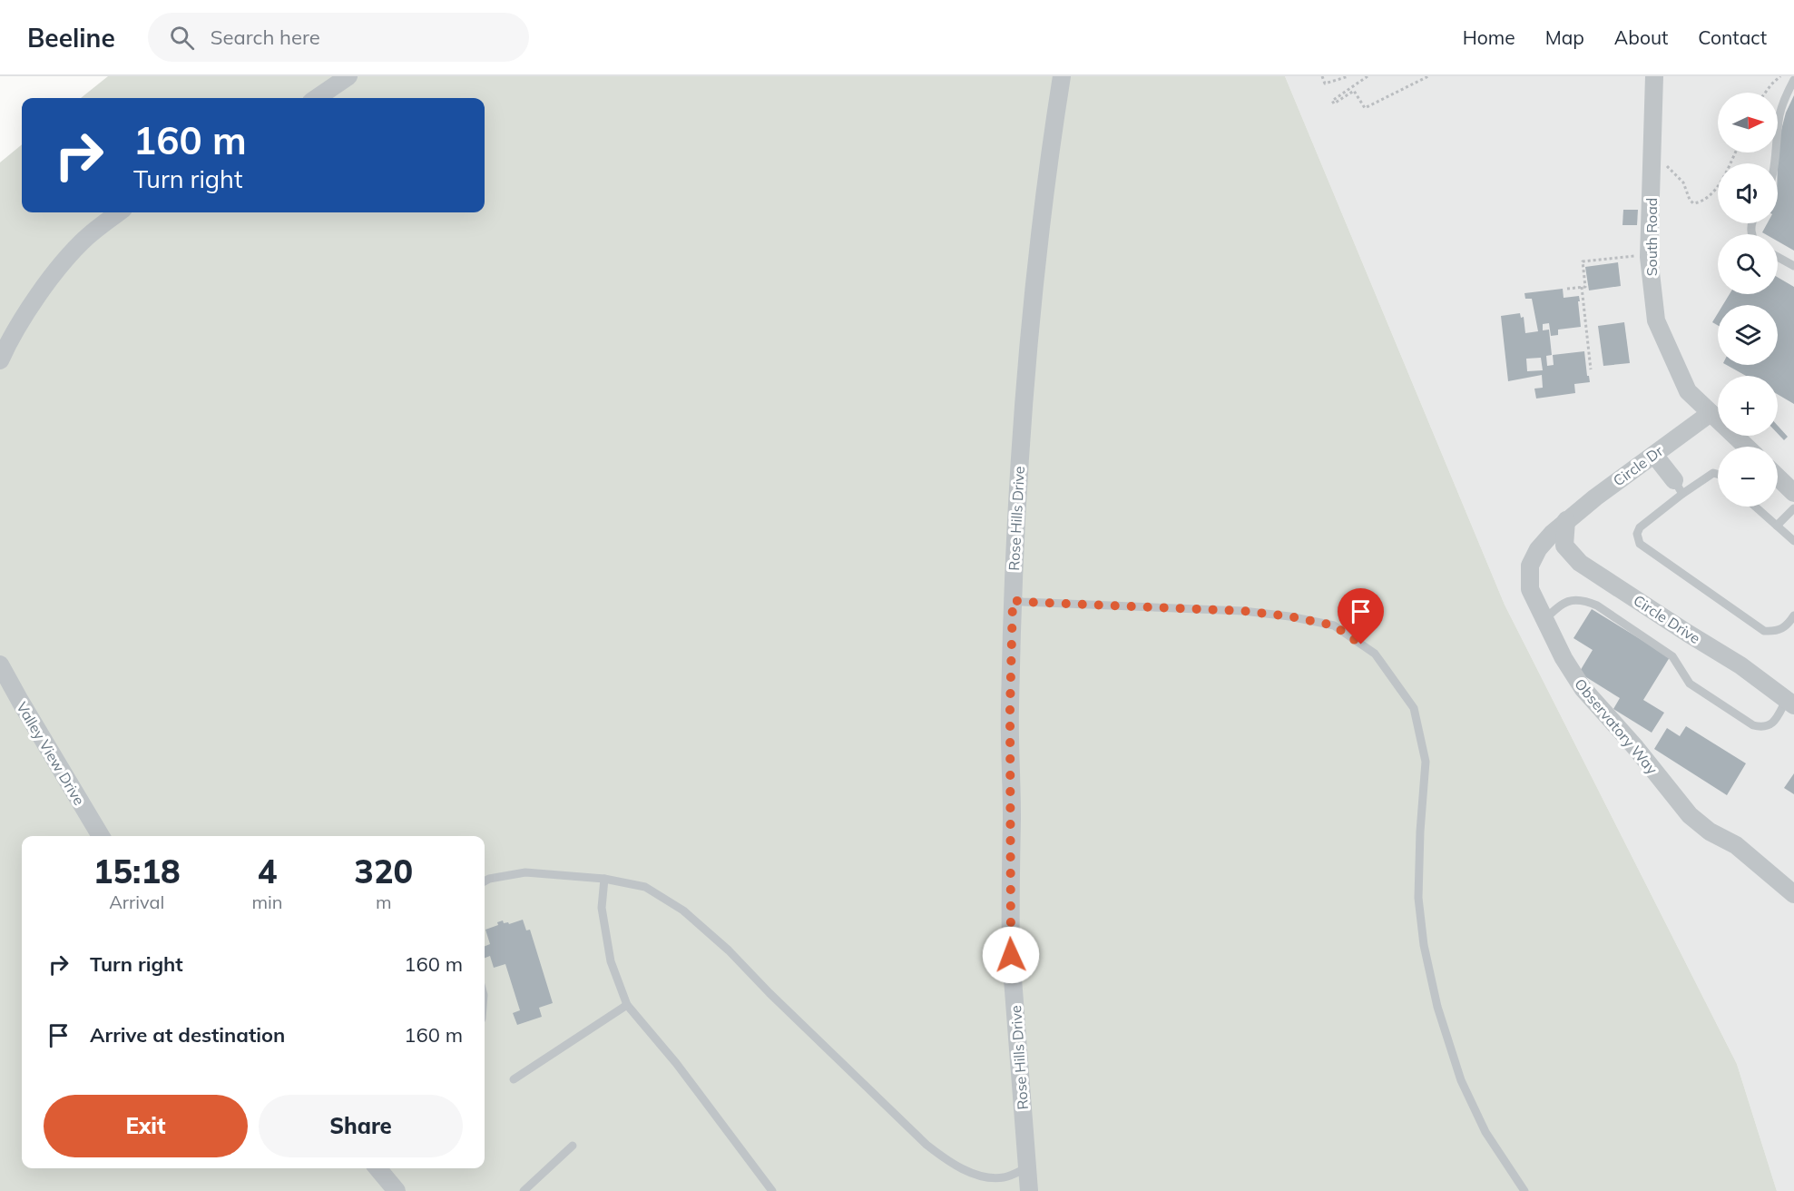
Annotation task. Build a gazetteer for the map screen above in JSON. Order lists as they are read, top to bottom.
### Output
{
  "streets": {
    "street": [
      "South Road",
      "Circle Dr",
      "Rose Hills Drive",
      "Circle Drive",
      "Observatory Way",
      "Valley View Drive"
    ]
  },
  "crossings": [
    ["South Road", "Circle Dr"],
    ["Circle Dr", "Circle Drive"],
    ["Circle Dr", "Observatory Way"],
    ["Circle Drive", "Observatory Way"]
  ],
  "north": "right",
  "page": {
    "header": "Beeline",
    "search": "Search here",
    "nav": [
      "Home",
      "Map",
      "About",
      "Contact"
    ],
    "map_buttons": ["+", "−"],
    "turn": ["160 m", "Turn right"],
    "eta": [
      "15:18",
      "Arrival",
      "4",
      "min",
      "320",
      "m"
    ],
    "list": [
      {
        "name": "Turn right",
        "value": "160 m"
      },
      {
        "name": "Arrive at destination",
        "value": "160 m"
      }
    ],
    "buttons": ["Exit", "Share"]
  }
}
